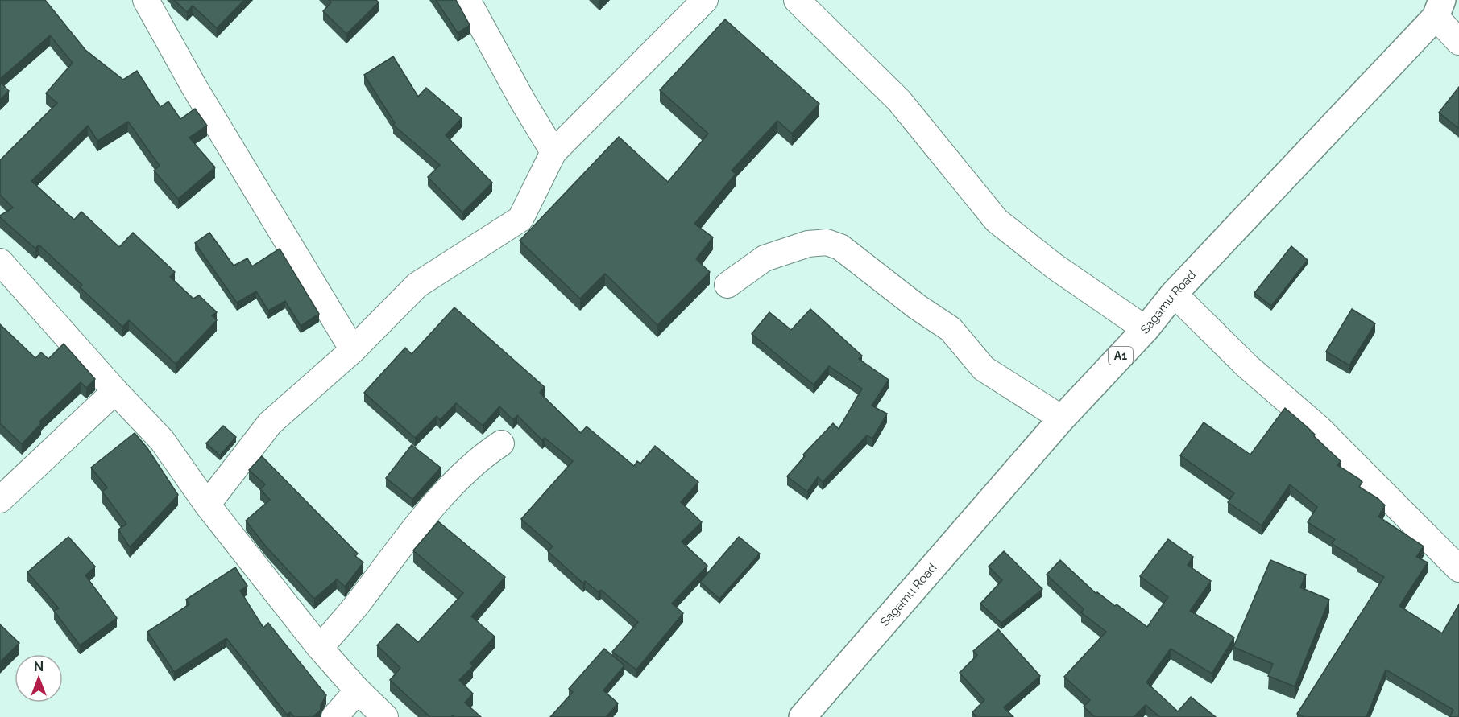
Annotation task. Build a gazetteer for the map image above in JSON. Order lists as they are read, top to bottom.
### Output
{
  "streets": {
    "highway": ["Sagamu Road", "A1"]
  },
  "north": "top"
}
